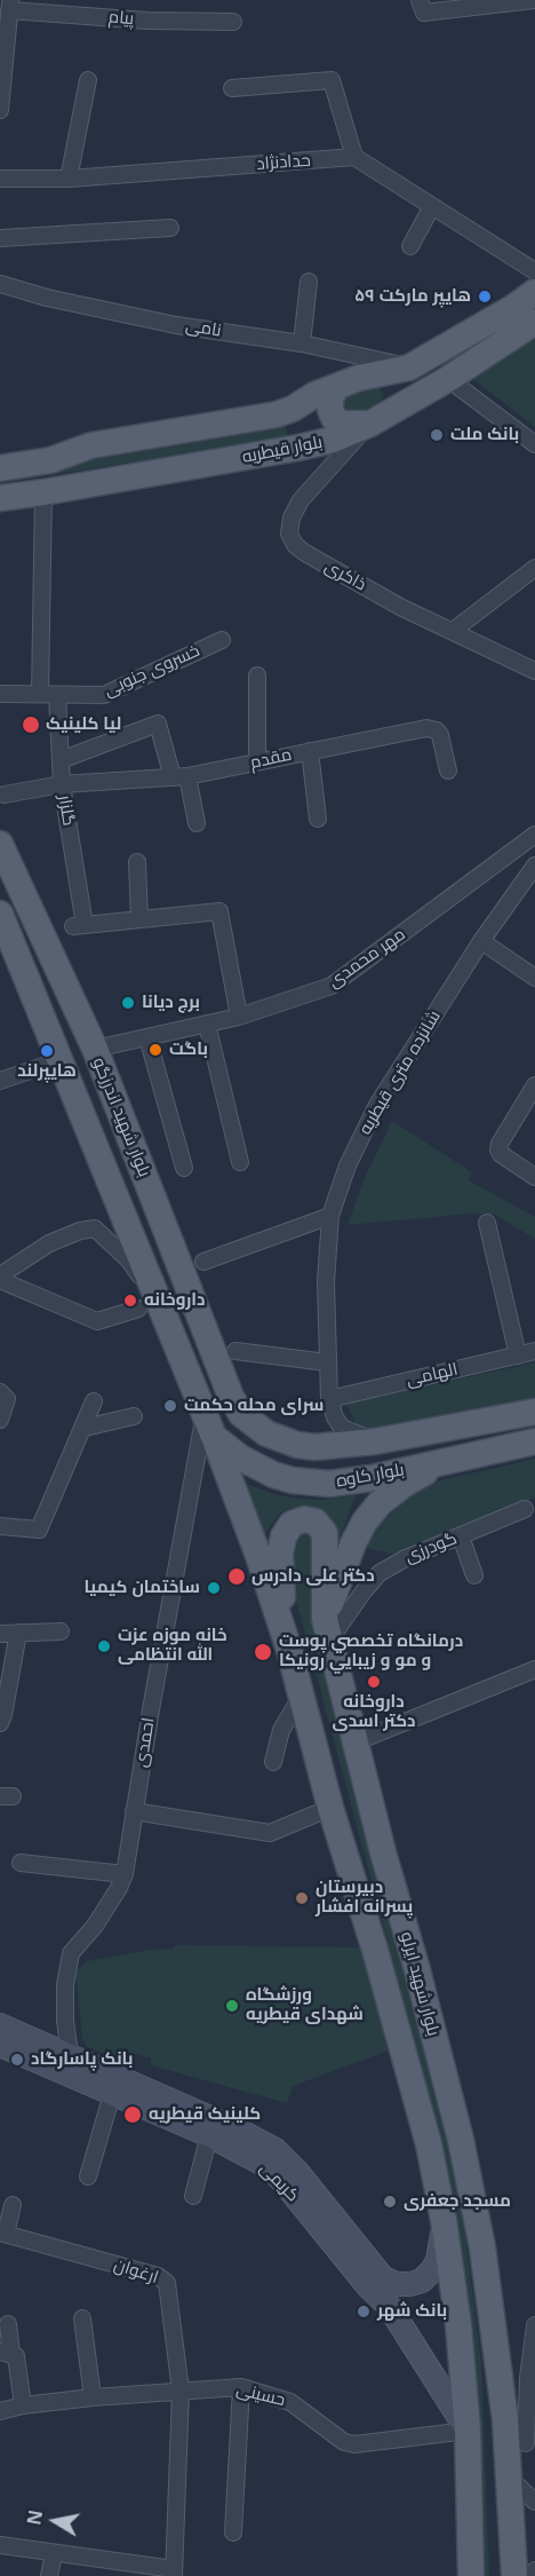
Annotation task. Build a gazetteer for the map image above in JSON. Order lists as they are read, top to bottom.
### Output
{
  "streets": {
    "main road": [
      "بلوار قیطریه",
      "بلوار شهید اندرزگو",
      "بلوار کاوه",
      "بلوار شهید ایرلو",
      "کریمی"
    ],
    "street": [
      "پیام",
      "حدادنژاد",
      "نامی",
      "ذاکری",
      "خسروی جنوبی",
      "مقدم",
      "گلزار",
      "مهر محمدی",
      "شانزده متری قیطریه",
      "الهامی",
      "گودرزی",
      "احمدی",
      "ارغوان",
      "حسینی"
    ]
  },
  "crossings": [
    ["نامی", "بلوار قیطریه"],
    ["بلوار قیطریه", "ذاکری"],
    ["خسروی جنوبی", "گلزار"],
    ["مقدم", "گلزار"],
    ["مهر محمدی", "بلوار شهید اندرزگو"],
    ["شانزده متری قیطریه", "الهامی"],
    ["شانزده متری قیطریه", "بلوار کاوه"],
    ["بلوار شهید اندرزگو", "بلوار کاوه"],
    ["بلوار شهید اندرزگو", "احمدی"],
    ["بلوار شهید اندرزگو", "بلوار شهید ایرلو"],
    ["بلوار کاوه", "احمدی"],
    ["بلوار کاوه", "بلوار شهید ایرلو"],
    ["گودرزی", "بلوار شهید ایرلو"],
    ["احمدی", "بلوار شهید ایرلو"],
    ["احمدی", "کریمی"],
    ["بلوار شهید ایرلو", "کریمی"],
    ["بلوار شهید ایرلو", "حسینی"],
    ["کریمی", "حسینی"],
    ["ارغوان", "حسینی"]
  ],
  "places": [
    "هایپر مارکت ۵۹",
    "بانک ملت",
    "لیا کلینیک",
    "برج دیانا",
    "باگت",
    "هایپرلند",
    "داروخانه",
    "سرای محله حکمت",
    "دکتر علی دادرس",
    "ساختمان کیمیا",
    "خانه موزه عزت الله انتظامی",
    "درمانگاه تخصصي پوست و مو و زيبايي رونيكا",
    "داروخانه دکتر اسدی",
    "دبیرستان پسرانه افشار",
    "ورزشگاه شهدای قیطریه",
    "بانک پاسارگاد",
    "کلینیک قیطریه",
    "مسجد جعفری",
    "بانک شهر"
  ],
  "north": "left"
}
